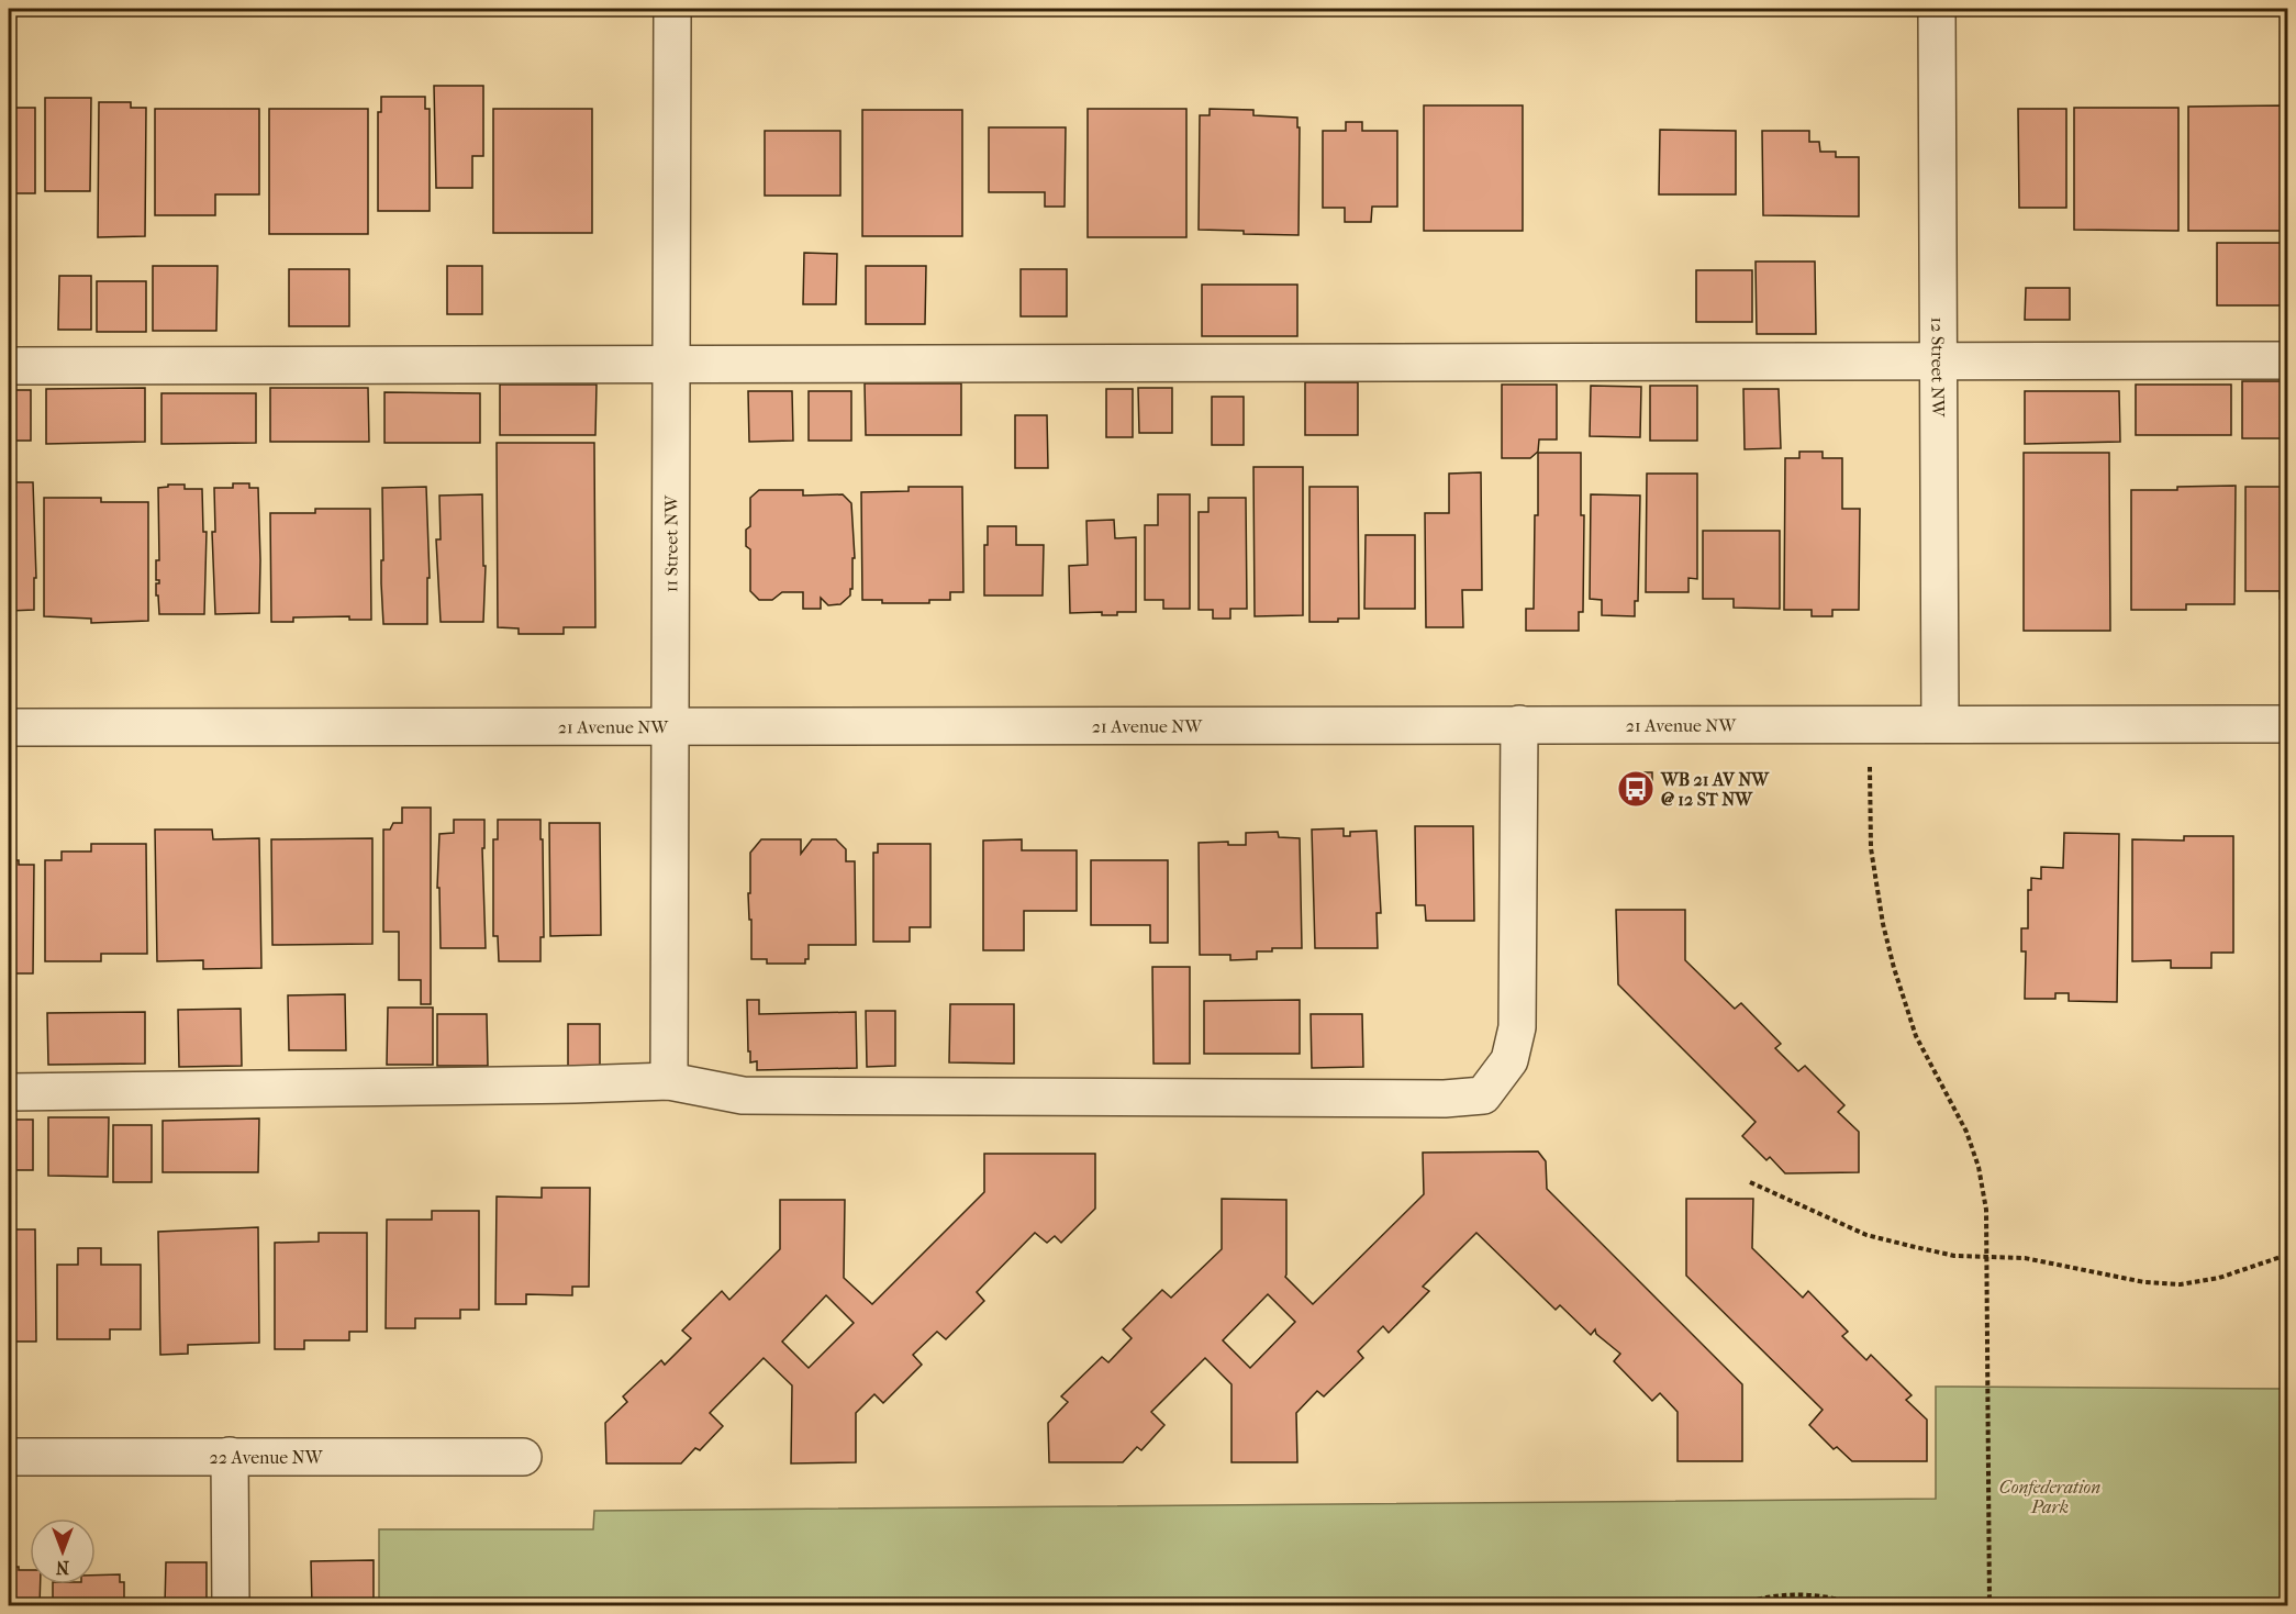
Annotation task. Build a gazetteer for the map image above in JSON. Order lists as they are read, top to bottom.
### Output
{
  "streets": {
    "street": [
      "12 Street NW",
      "11 Street NW",
      "21 Avenue NW",
      "22 Avenue NW"
    ]
  },
  "crossings": [
    ["12 Street NW", "21 Avenue NW"],
    ["11 Street NW", "21 Avenue NW"]
  ],
  "parks": ["Confederation Park"],
  "places": {
    "bus stop": ["WB 21 AV NW @ 12 ST NW"]
  },
  "north": "bottom"
}
